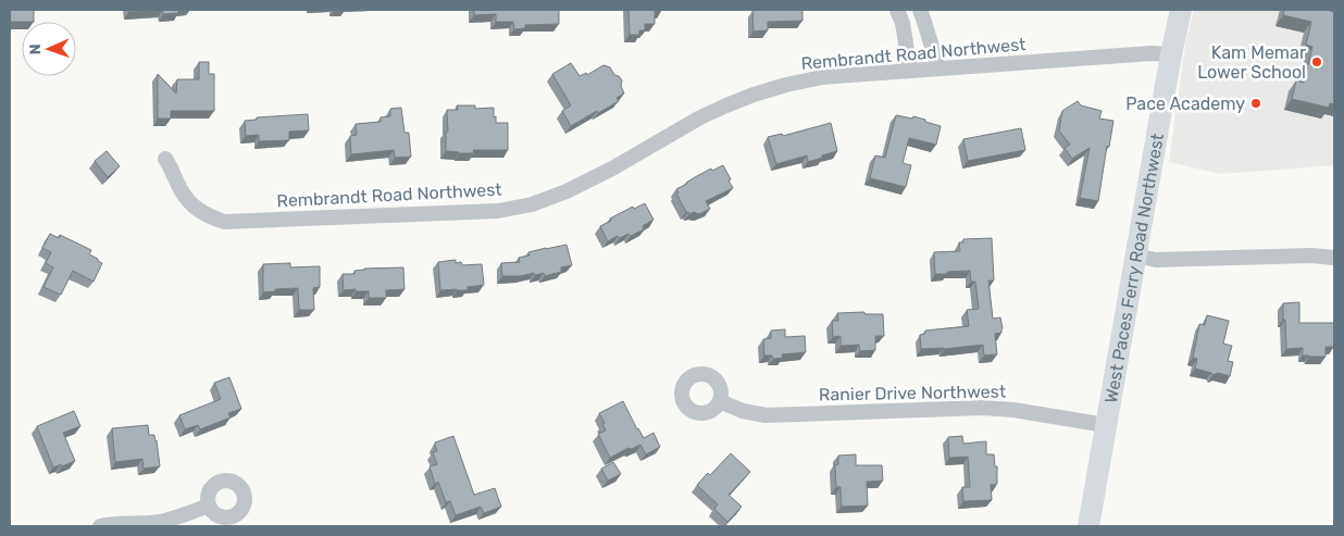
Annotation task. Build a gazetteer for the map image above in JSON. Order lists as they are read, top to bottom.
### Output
{
  "streets": {
    "main road": ["West Paces Ferry Road Northwest"],
    "street": ["Rembrandt Road Northwest", "Ranier Drive Northwest"]
  },
  "crossings": [
    ["Rembrandt Road Northwest", "West Paces Ferry Road Northwest"],
    ["West Paces Ferry Road Northwest", "Ranier Drive Northwest"]
  ],
  "places": ["Kam Memar Lower School", "Pace Academy"],
  "north": "left"
}
